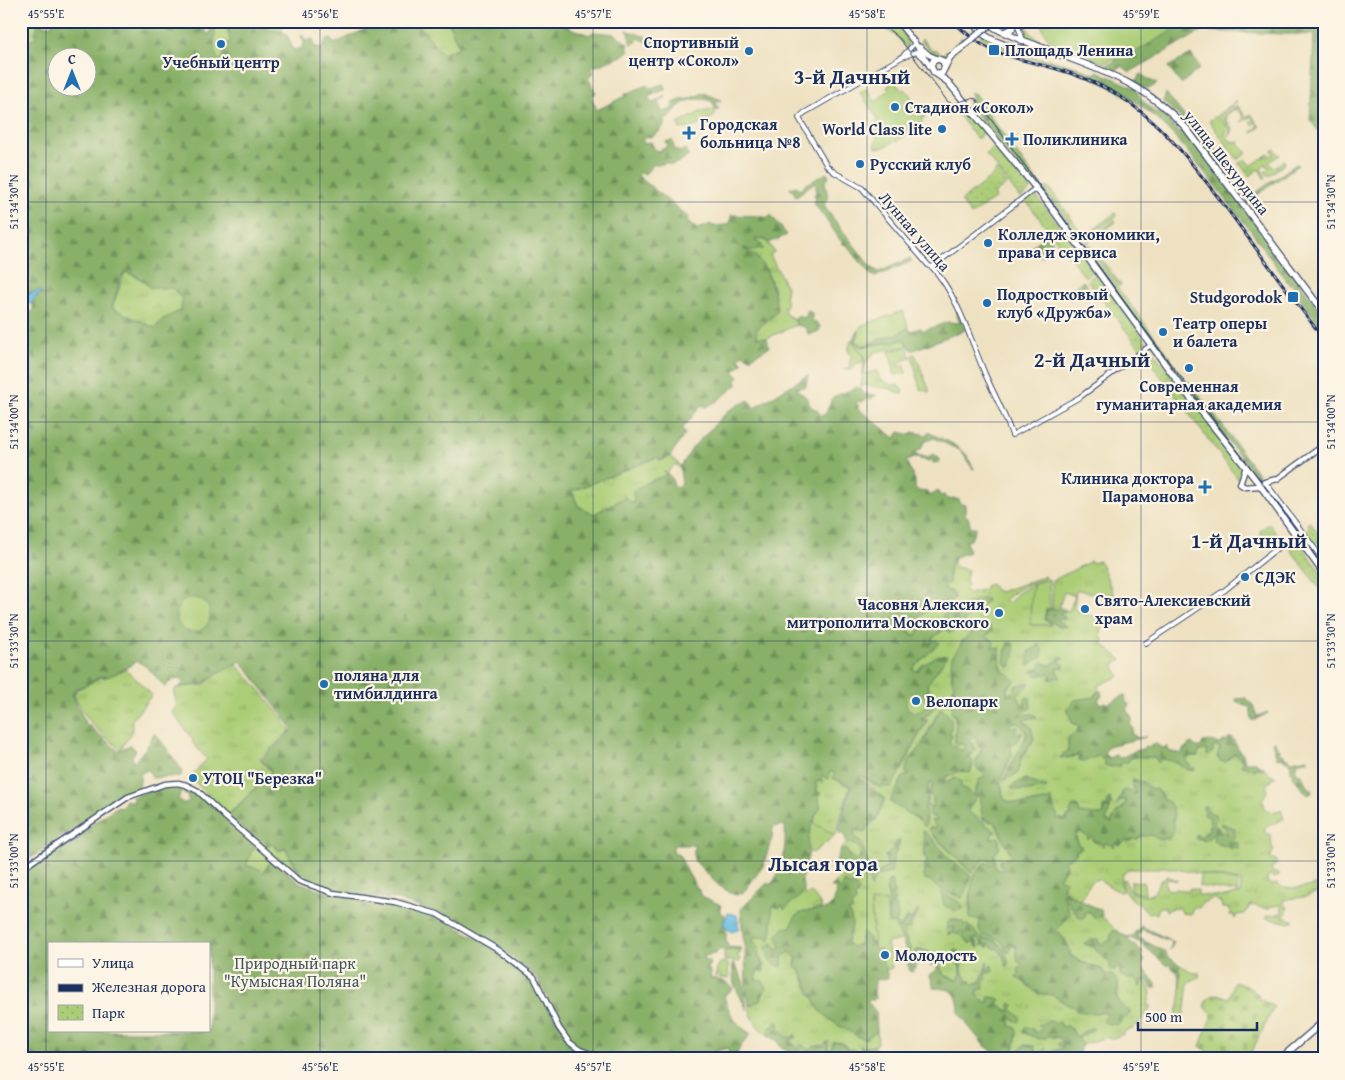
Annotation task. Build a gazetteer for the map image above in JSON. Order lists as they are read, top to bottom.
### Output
{
  "streets": {
    "main road": ["улица Шехурдина"],
    "street": ["Лунная улица"]
  },
  "districts": [
    "3-й Дачный",
    "2-й Дачный",
    "1-й Дачный",
    "Лысая гора"
  ],
  "parks": ["Природный парк \"Кумысная Поляна\""],
  "places": {
    "other": [
      "Учебный центр",
      "Спортивный центр «Сокол»",
      "Стадион «Сокол»",
      "World Class lite",
      "Русский клуб",
      "Колледж экономики, права и сервиса",
      "Подростковый клуб «Дружба»",
      "Театр оперы и балета",
      "Современная гуманитарная академия",
      "СДЭК",
      "Свято-Алексиевский храм",
      "Часовня Алексия, митрополита Московского",
      "поляна для тимбилдинга",
      "Велопарк",
      "УТОЦ \"Березка\"",
      "Молодость"
    ],
    "transit": ["Площадь Ленина", "Studgorodok"],
    "health": ["Городская больница №8", "Поликлиника", "Клиника доктора Парамонова"]
  },
  "legend": ["Улица", "Железная дорога", "Парк"],
  "scale_bar": "500 m",
  "north": "top",
  "coordinates": [
    "45°55'E",
    "45°56'E",
    "45°57'E",
    "45°58'E",
    "45°59'E",
    "51°34'30\"N",
    "51°34'00\"N",
    "51°33'30\"N",
    "51°33'00\"N"
  ]
}
